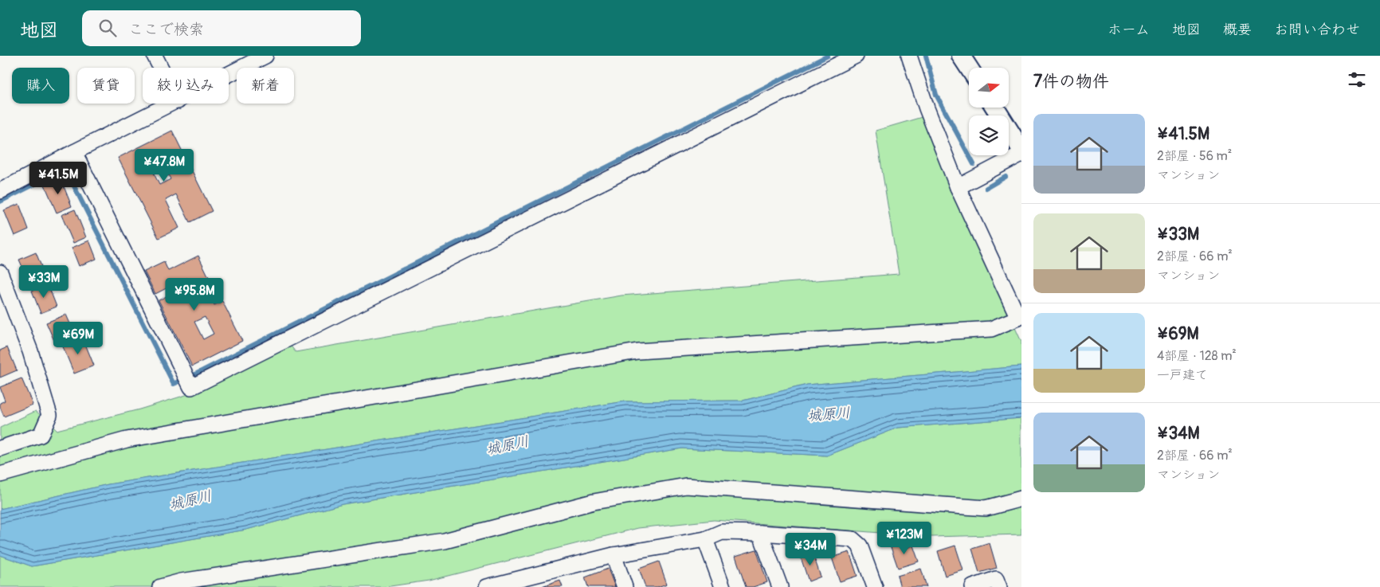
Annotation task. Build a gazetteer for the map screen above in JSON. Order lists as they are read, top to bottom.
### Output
{
  "water": ["城原川"],
  "north": "right",
  "page": {
    "header": "地図",
    "search": "ここで検索",
    "nav": [
      "ホーム",
      "地図",
      "概要",
      "お問い合わせ"
    ],
    "heading": "7件の物件",
    "chip": [
      "購入",
      "賃貸",
      "絞り込み",
      "新着"
    ],
    "list": [
      {
        "name": "¥41.5M",
        "note": "2部屋 · 56 m² · マンション"
      },
      {
        "name": "¥33M",
        "note": "2部屋 · 66 m² · マンション"
      },
      {
        "name": "¥69M",
        "note": "4部屋 · 128 m² · 一戸建て"
      },
      {
        "name": "¥34M",
        "note": "2部屋 · 66 m² · マンション"
      }
    ],
    "price": [
      "¥47.8M",
      "¥41.5M",
      "¥33M",
      "¥95.8M",
      "¥69M",
      "¥123M",
      "¥34M"
    ]
  }
}
